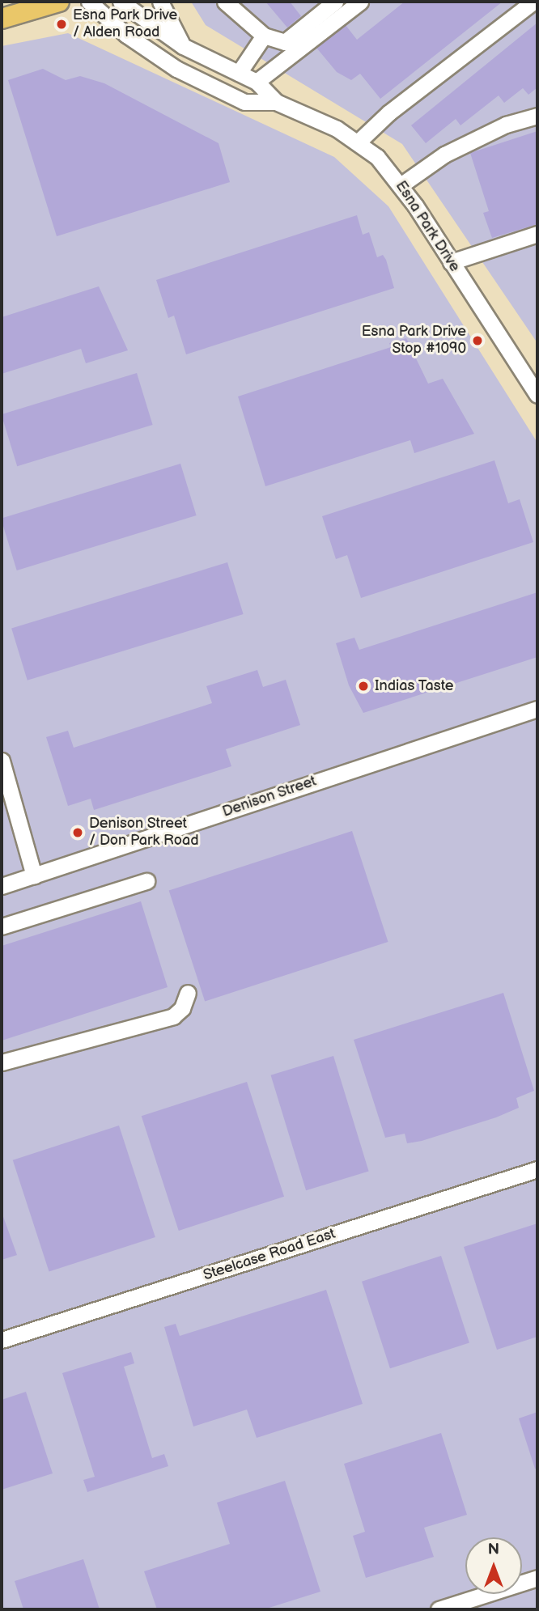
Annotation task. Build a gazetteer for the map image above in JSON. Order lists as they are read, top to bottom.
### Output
{
  "streets": {
    "street": ["Esna Park Drive", "Denison Street", "Steelcase Road East"]
  },
  "places": [
    "Esna Park Drive / Alden Road",
    "Esna Park Drive Stop #1090",
    "Indias Taste",
    "Denison Street / Don Park Road"
  ],
  "north": "top"
}
